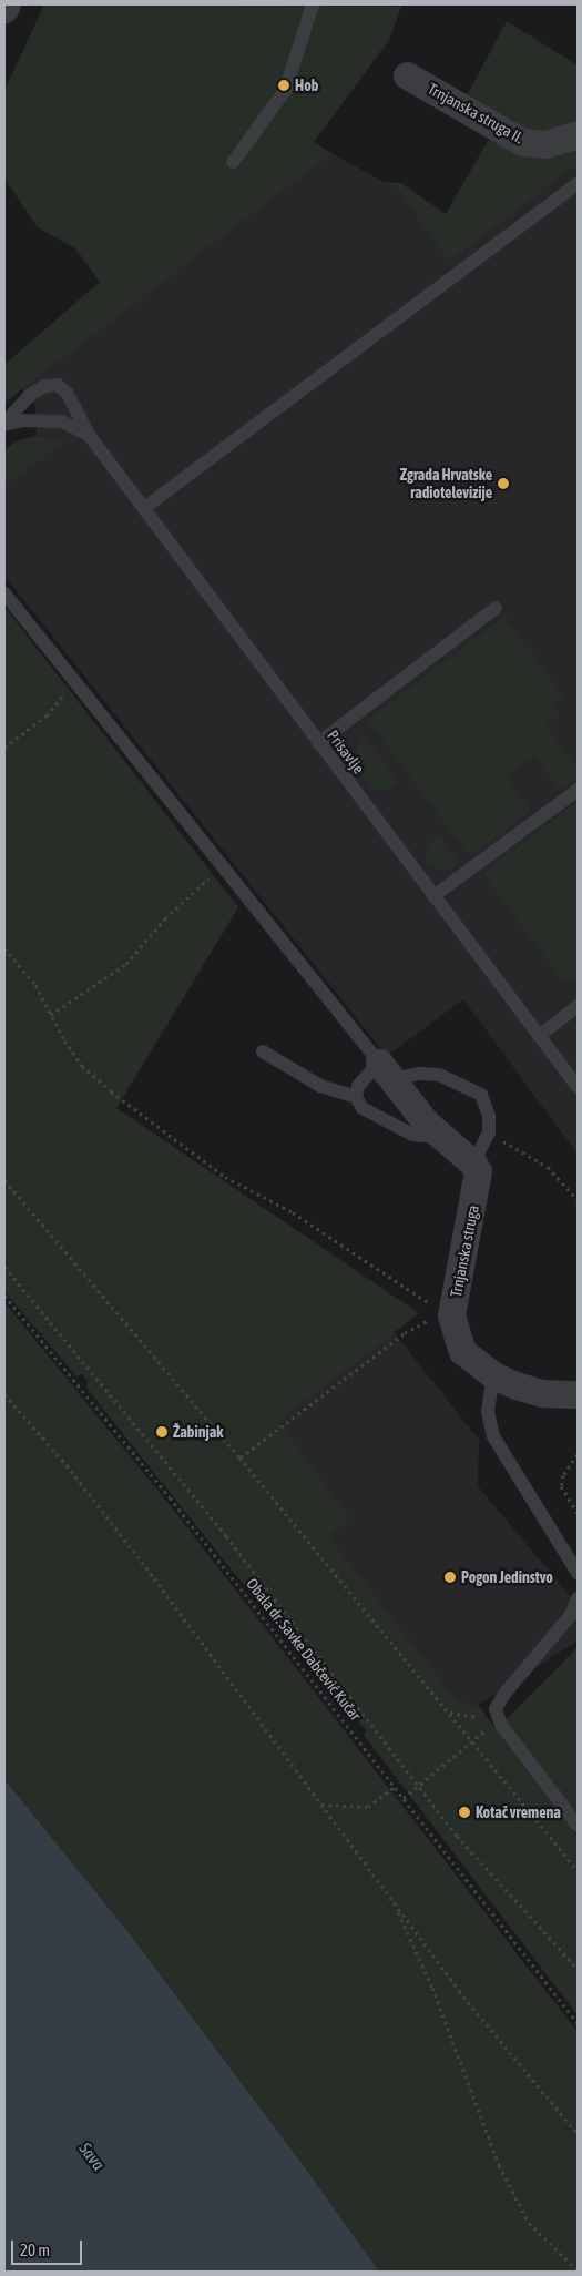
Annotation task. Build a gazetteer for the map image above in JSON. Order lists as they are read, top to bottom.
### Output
{
  "streets": {
    "street": ["Trnjanska struga II.", "Trnjanska struga"],
    "lane": ["Prisavlje"],
    "path": ["Obala dr. Savke Dabčević Kučar"]
  },
  "water": ["Sava"],
  "places": [
    "Hob",
    "Zgrada Hrvatske radiotelevizije",
    "Žabinjak",
    "Pogon Jedinstvo",
    "Kotač vremena"
  ],
  "scale_bar": "20 m"
}
